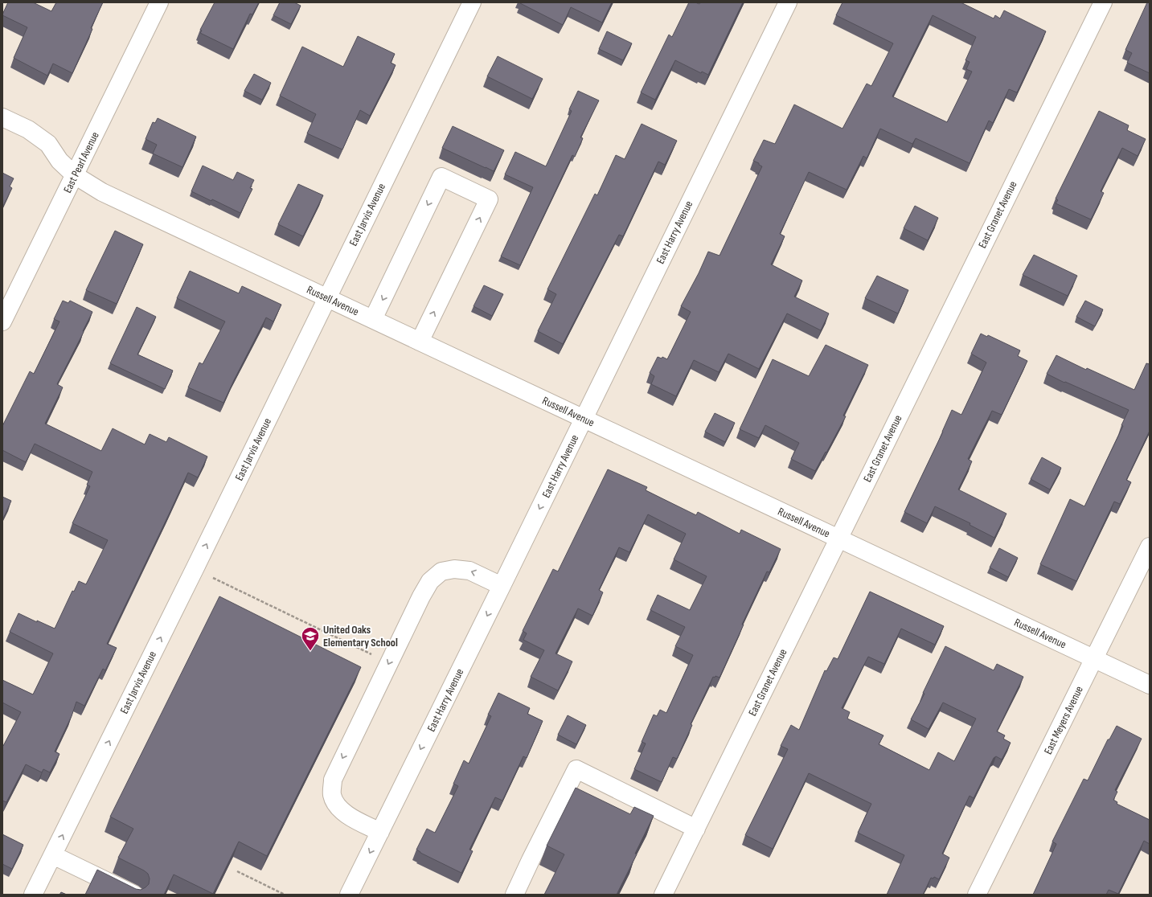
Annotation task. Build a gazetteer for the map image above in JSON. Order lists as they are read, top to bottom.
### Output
{
  "streets": {
    "street": [
      "East Pearl Avenue",
      "East Jarvis Avenue",
      "East Granet Avenue",
      "East Harry Avenue",
      "Russell Avenue",
      "East Meyers Avenue"
    ]
  },
  "crossings": [
    ["East Pearl Avenue", "Russell Avenue"],
    ["East Jarvis Avenue", "Russell Avenue"],
    ["East Granet Avenue", "Russell Avenue"],
    ["East Harry Avenue", "Russell Avenue"],
    ["Russell Avenue", "East Meyers Avenue"]
  ],
  "one_way": ["East Jarvis Avenue", "East Harry Avenue"],
  "places": {
    "school or university": ["United Oaks Elementary School"]
  }
}
